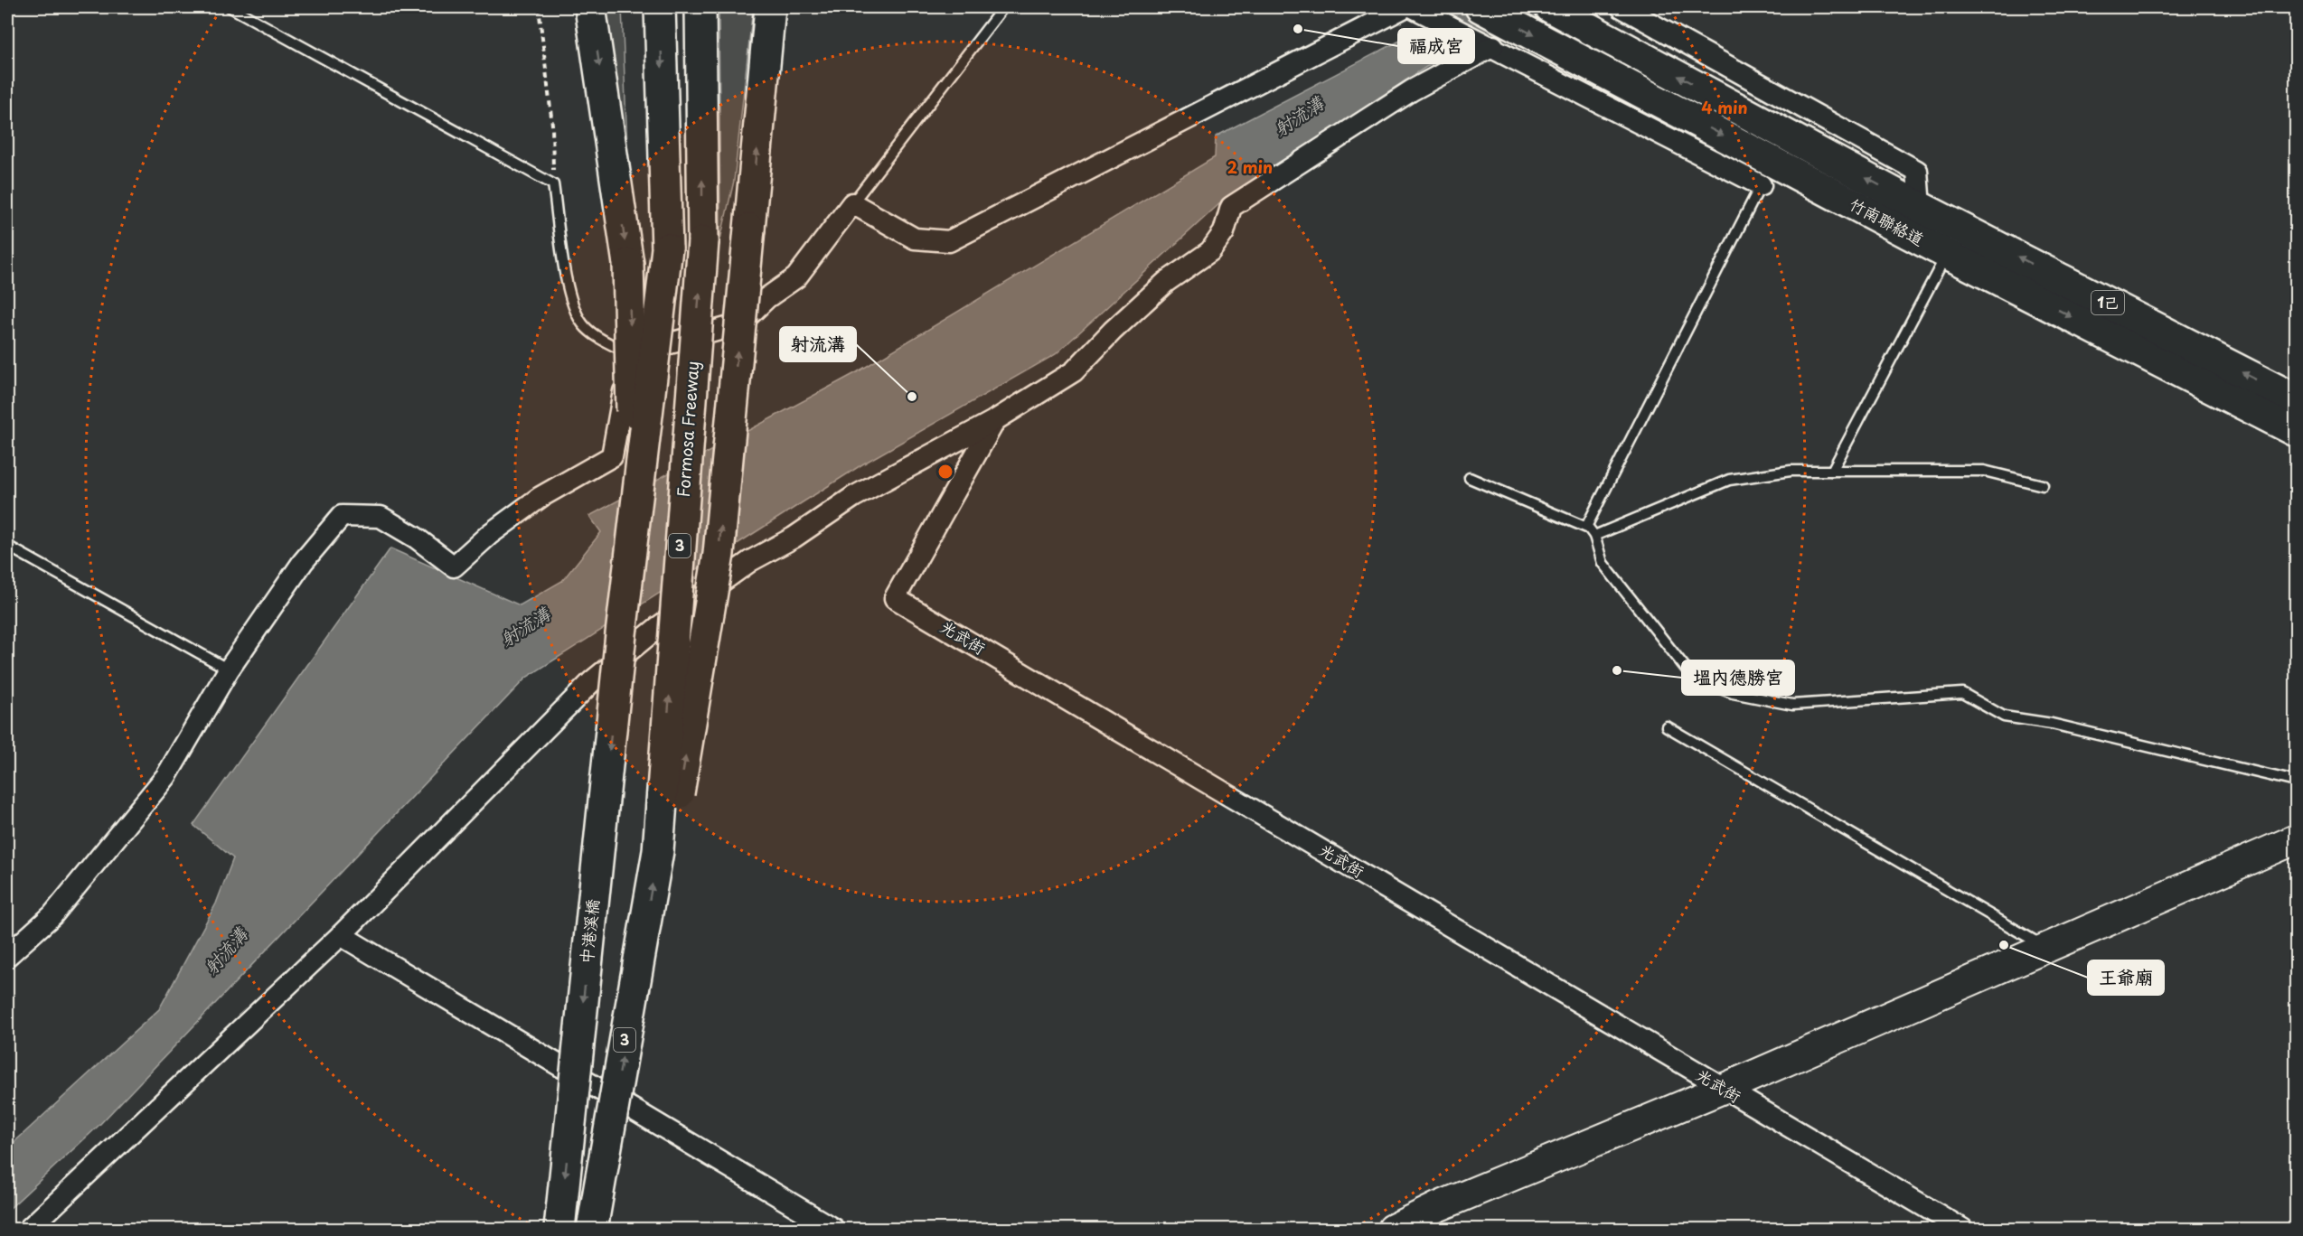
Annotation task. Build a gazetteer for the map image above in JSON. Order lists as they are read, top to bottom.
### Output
{
  "streets": {
    "main road": [
      "竹南聯絡道",
      "1己",
      "Formosa Freeway",
      "3",
      "中港溪橋"
    ],
    "street": ["光武街"]
  },
  "crossings": [
    ["Formosa Freeway", "3"]
  ],
  "water": ["射流溝"],
  "places": [
    "福成宮",
    "射流溝",
    "塭內德勝宮",
    "王爺廟"
  ],
  "rings": ["4 min", "2 min"]
}
